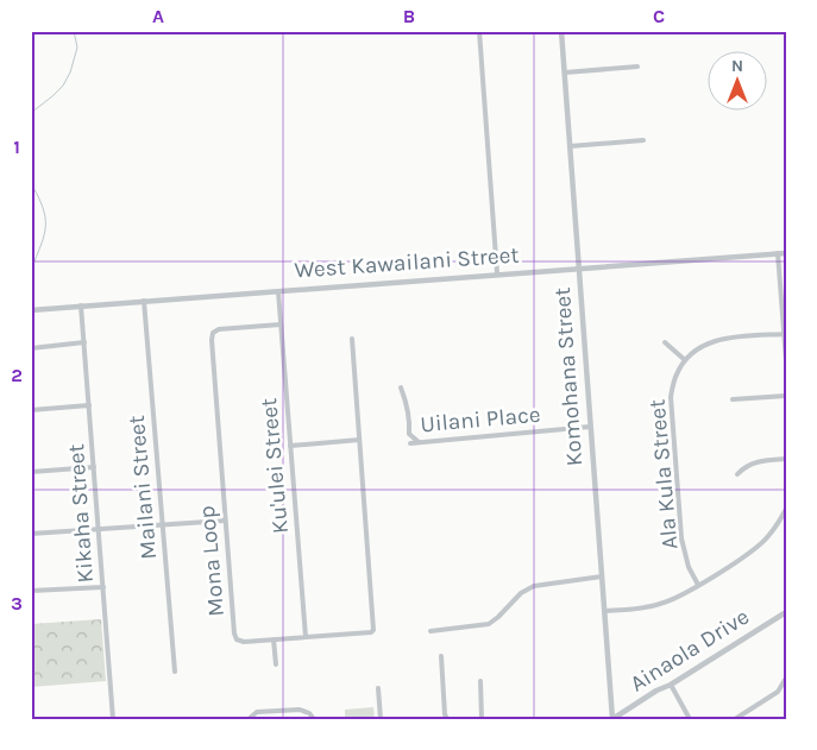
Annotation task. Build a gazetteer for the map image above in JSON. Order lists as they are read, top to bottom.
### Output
{
  "streets": {
    "street": [
      "West Kawailani Street",
      "Komohana Street",
      "Uilani Place",
      "Ku'ulei Street",
      "Ala Kula Street",
      "Mailani Street",
      "Kikaha Street",
      "Mona Loop",
      "Ainaola Drive"
    ]
  },
  "crossings": [
    ["West Kawailani Street", "Komohana Street"],
    ["West Kawailani Street", "Ku'ulei Street"],
    ["West Kawailani Street", "Mailani Street"],
    ["West Kawailani Street", "Kikaha Street"],
    ["Komohana Street", "Uilani Place"],
    ["Komohana Street", "Ainaola Drive"],
    ["Ku'ulei Street", "Mona Loop"]
  ],
  "north": "top",
  "grid": {
    "columns": ["A", "B", "C"],
    "rows": ["1", "2", "3"]
  }
}
